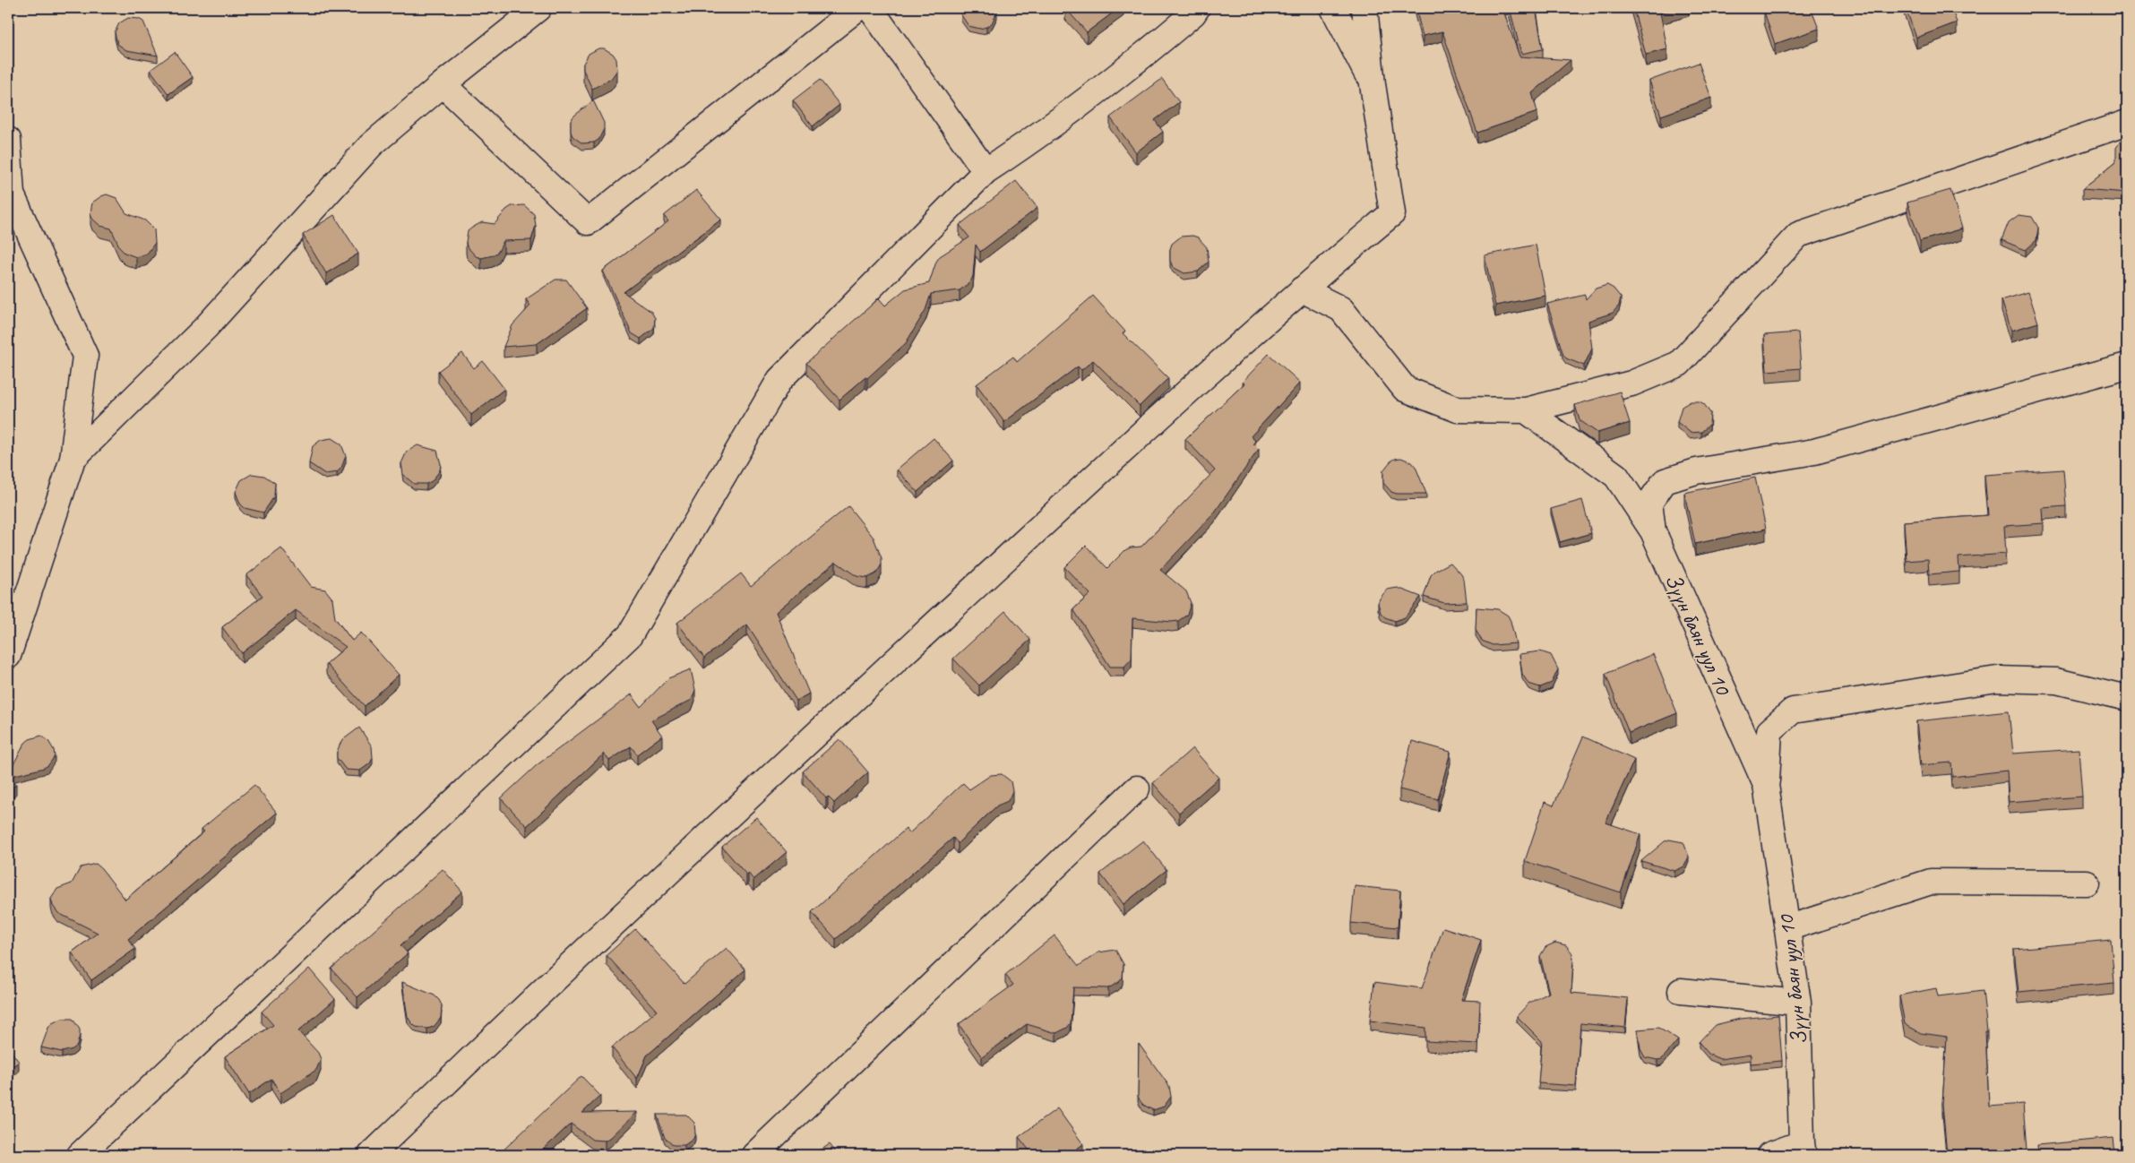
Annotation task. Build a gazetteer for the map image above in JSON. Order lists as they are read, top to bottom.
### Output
{
  "streets": {
    "street": ["Зүүн баян уул 10"]
  }
}
